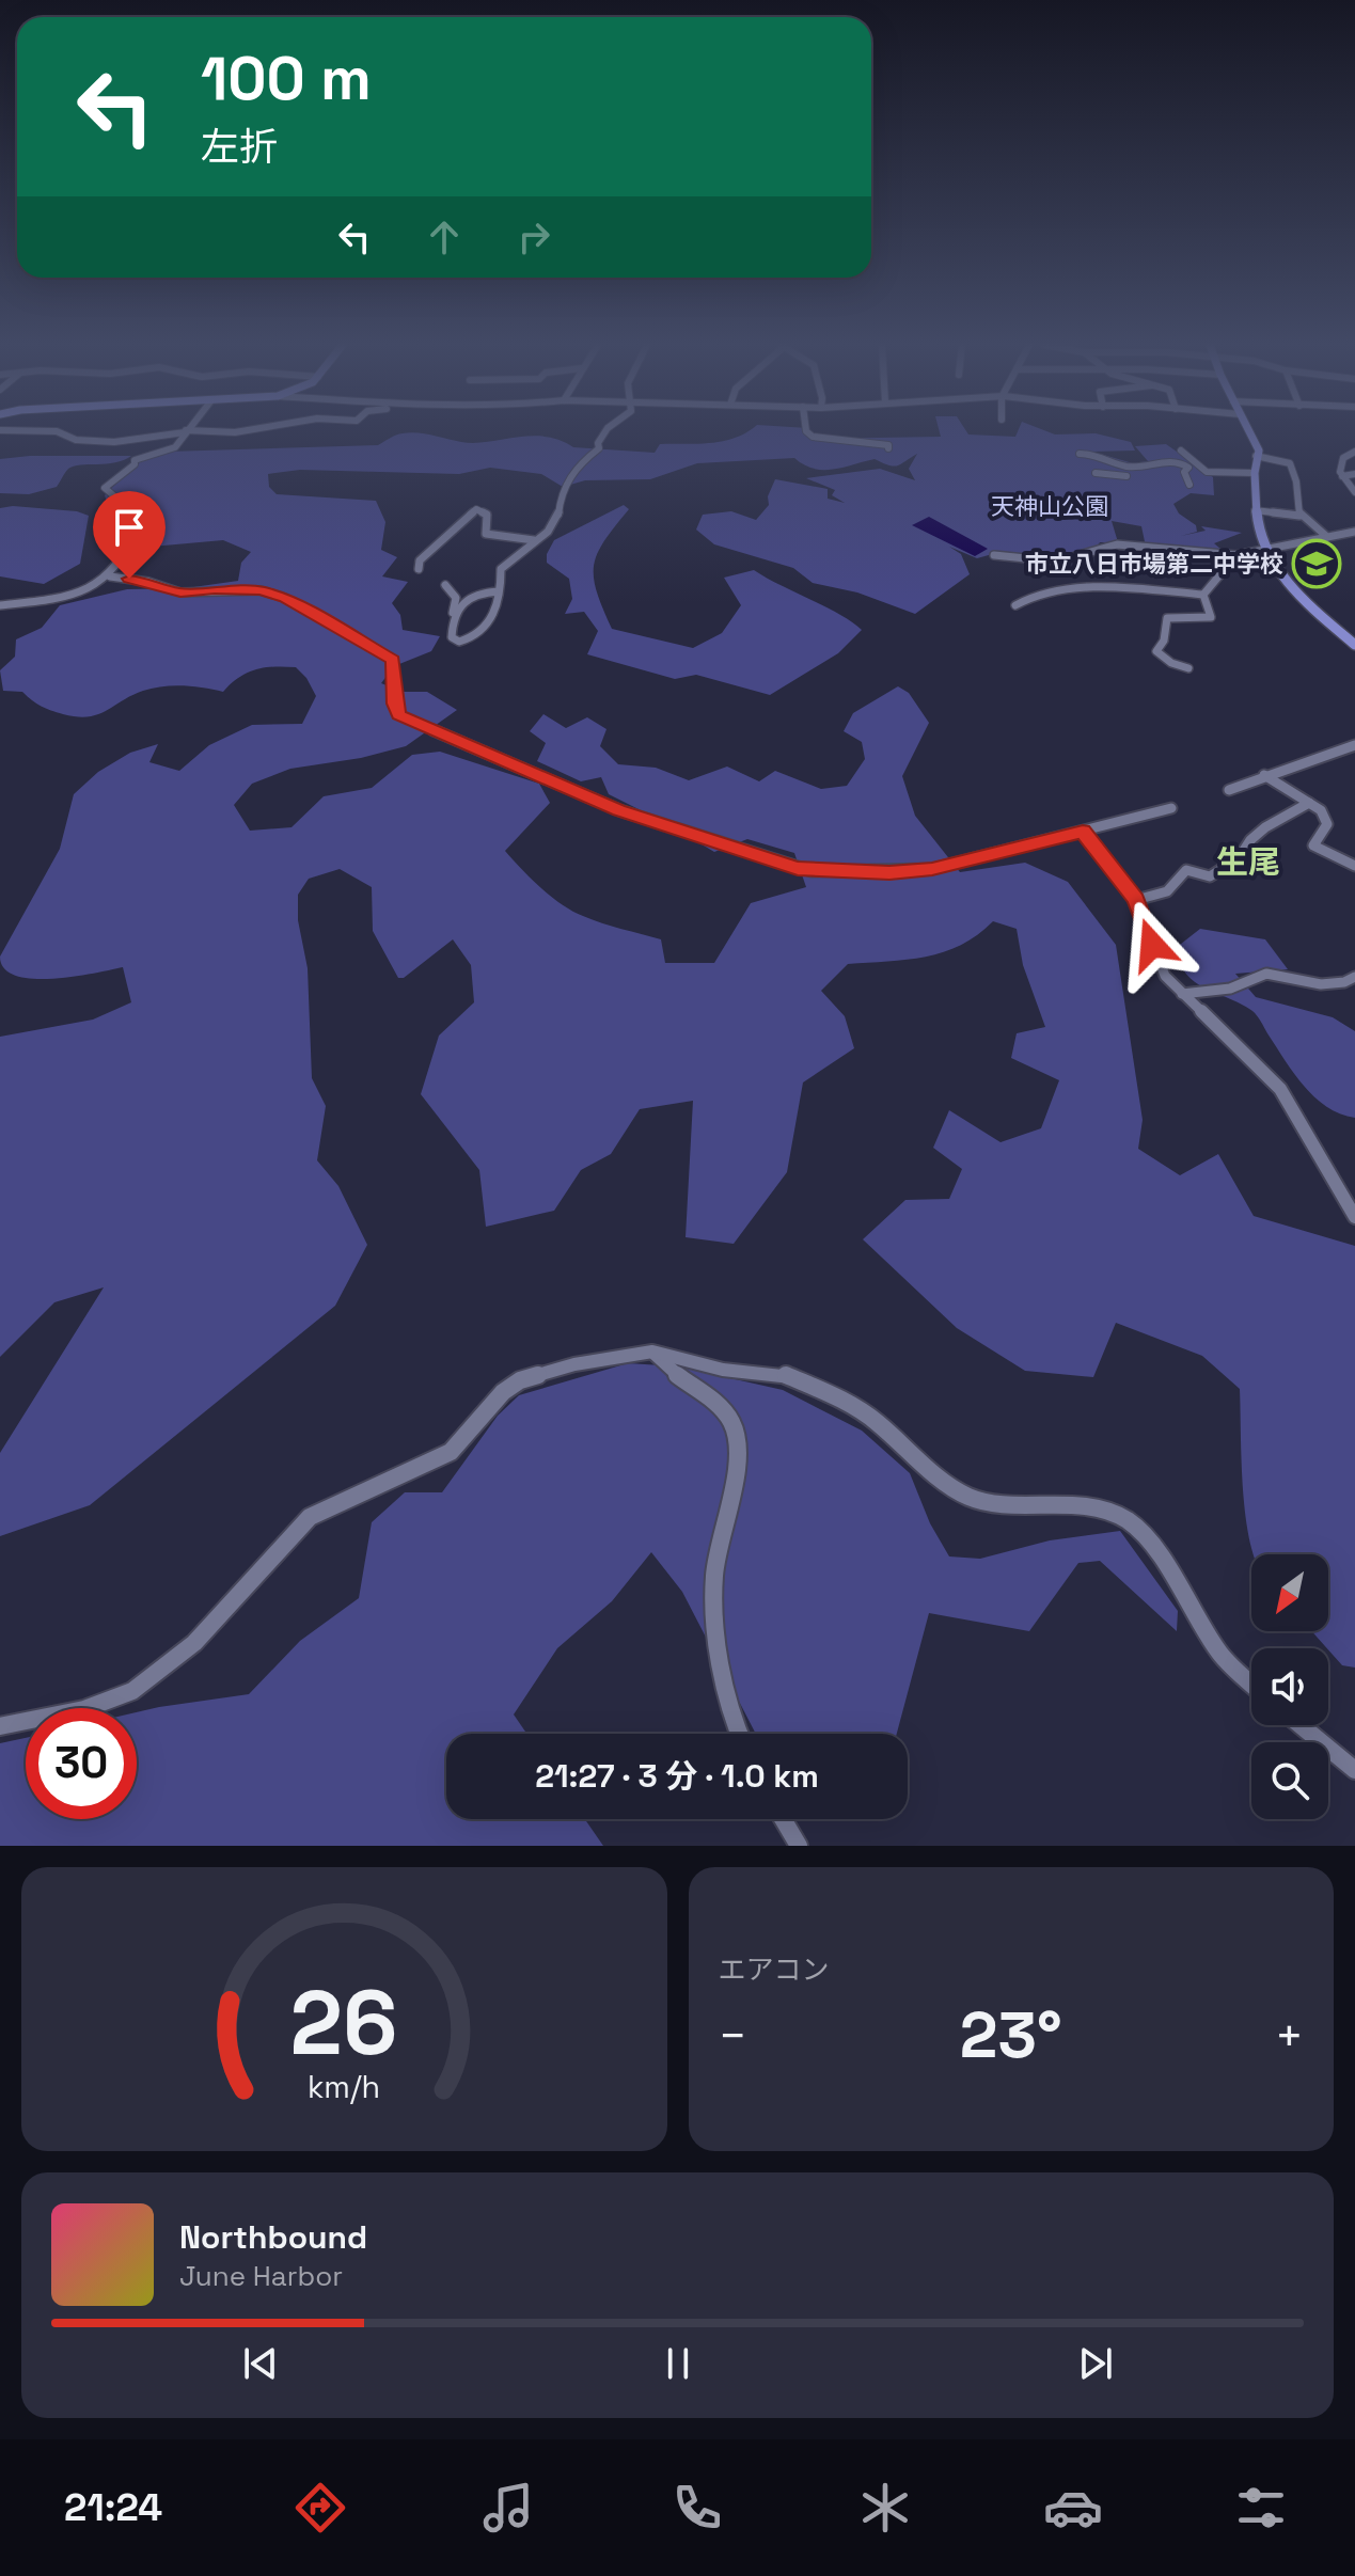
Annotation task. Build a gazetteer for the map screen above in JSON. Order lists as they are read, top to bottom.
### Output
{
  "districts": ["生尾"],
  "parks": ["天神山公園"],
  "places": {
    "school or university": ["市立八日市場第二中学校"]
  },
  "north": "bottom left",
  "page": {
    "turn": ["100 m", "左折"],
    "limit": "30",
    "trip": "21:27 · 3 分 · 1.0 km",
    "tile": "エアコン",
    "heat": ["−", "23°", "+"],
    "song": ["Northbound", "June Harbor"],
    "tabs": "21:24",
    "gauge": ["26", "km/h"]
  }
}
